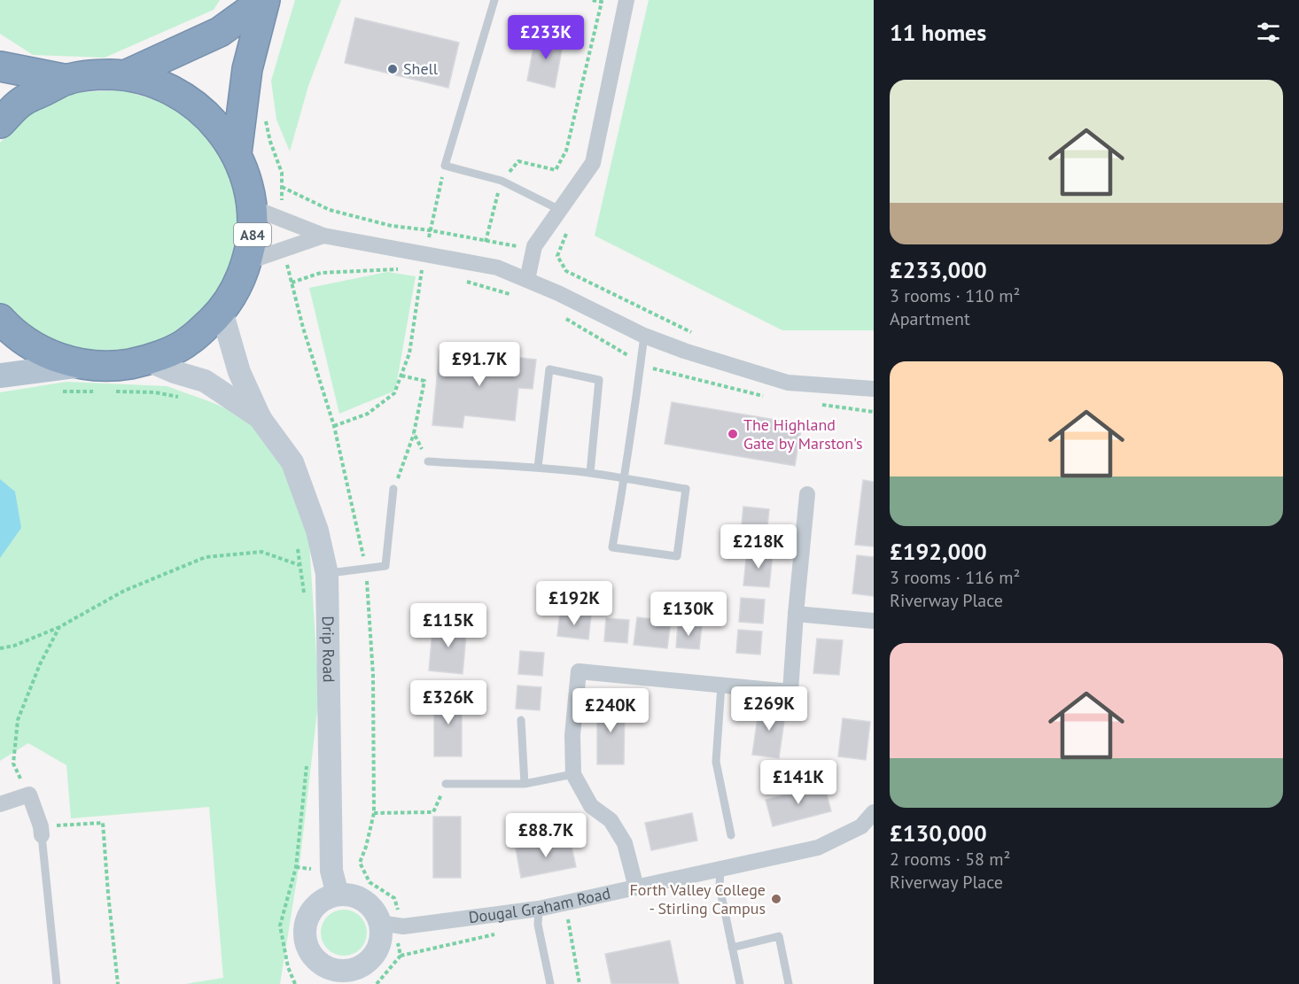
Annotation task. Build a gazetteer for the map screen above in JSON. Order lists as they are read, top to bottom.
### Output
{
  "streets": {
    "highway": ["A84"],
    "street": ["Drip Road", "Dougal Graham Road"]
  },
  "crossings": [
    ["A84", "Drip Road"],
    ["Drip Road", "Dougal Graham Road"]
  ],
  "places": ["Shell", "The Highland Gate by Marston's", "Forth Valley College - Stirling Campus"],
  "page": {
    "heading": "11 homes",
    "price": [
      "£233K",
      "£91.7K",
      "£218K",
      "£192K",
      "£130K",
      "£115K",
      "£326K",
      "£269K",
      "£240K",
      "£141K",
      "£88.7K"
    ],
    "list": [
      {
        "name": "£233,000",
        "note": "3 rooms · 110 m² · Apartment"
      },
      {
        "name": "£192,000",
        "note": "3 rooms · 116 m² · Riverway Place"
      },
      {
        "name": "£130,000",
        "note": "2 rooms · 58 m² · Riverway Place"
      }
    ]
  }
}
